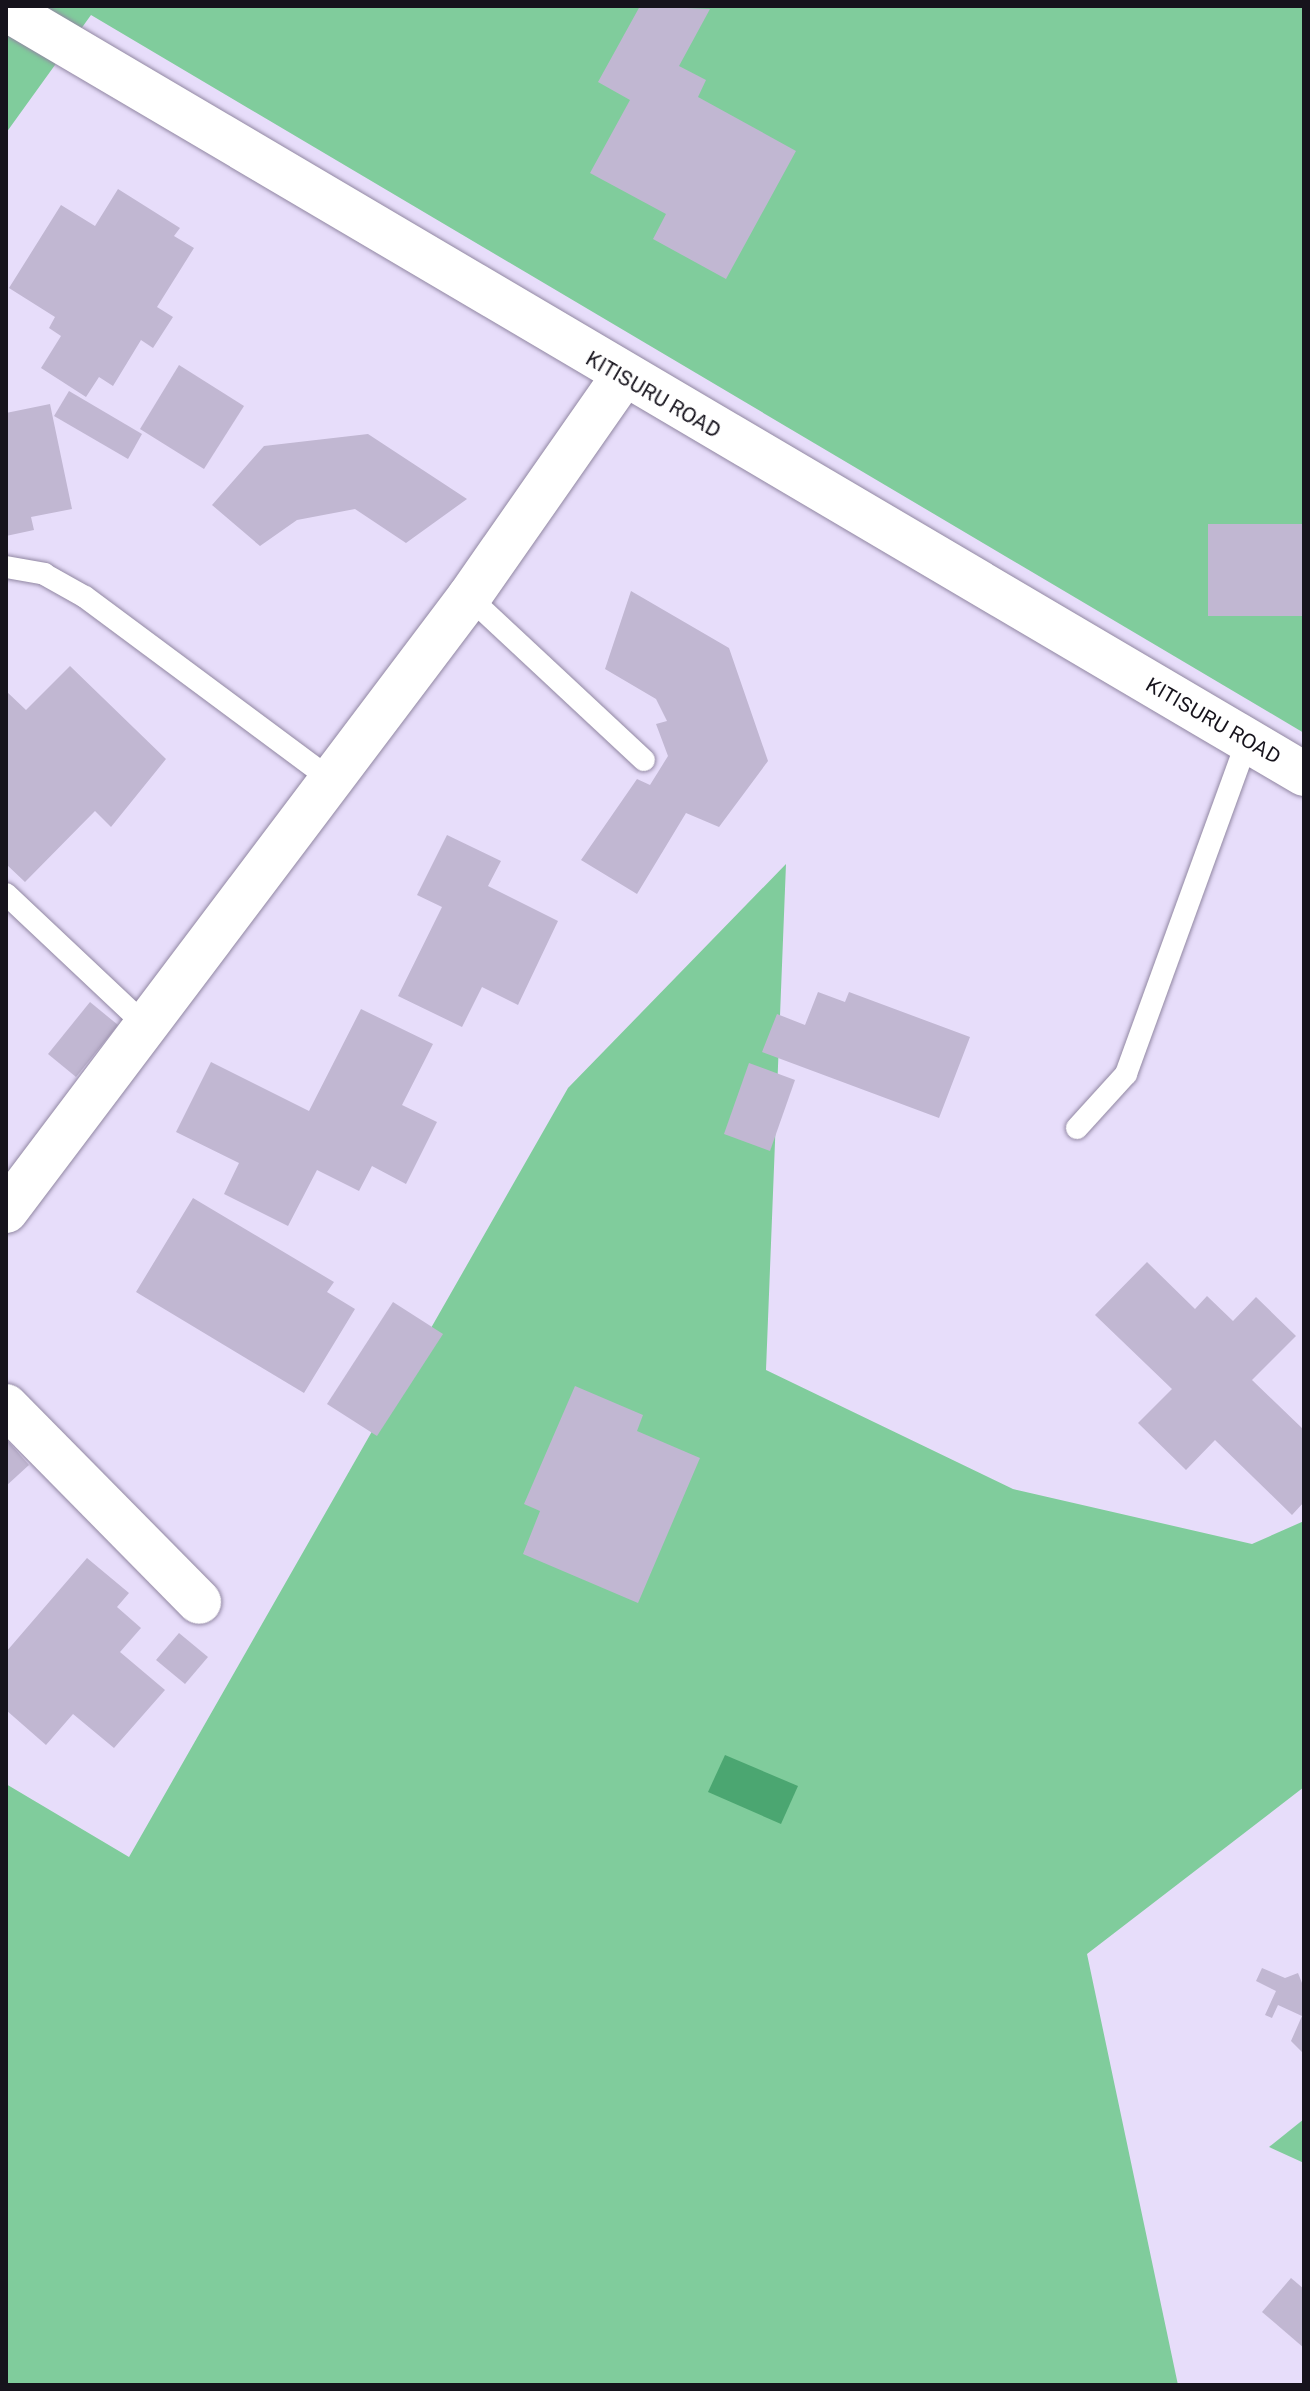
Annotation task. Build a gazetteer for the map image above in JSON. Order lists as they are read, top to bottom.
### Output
{
  "streets": {
    "street": ["KITISURU ROAD"]
  }
}
